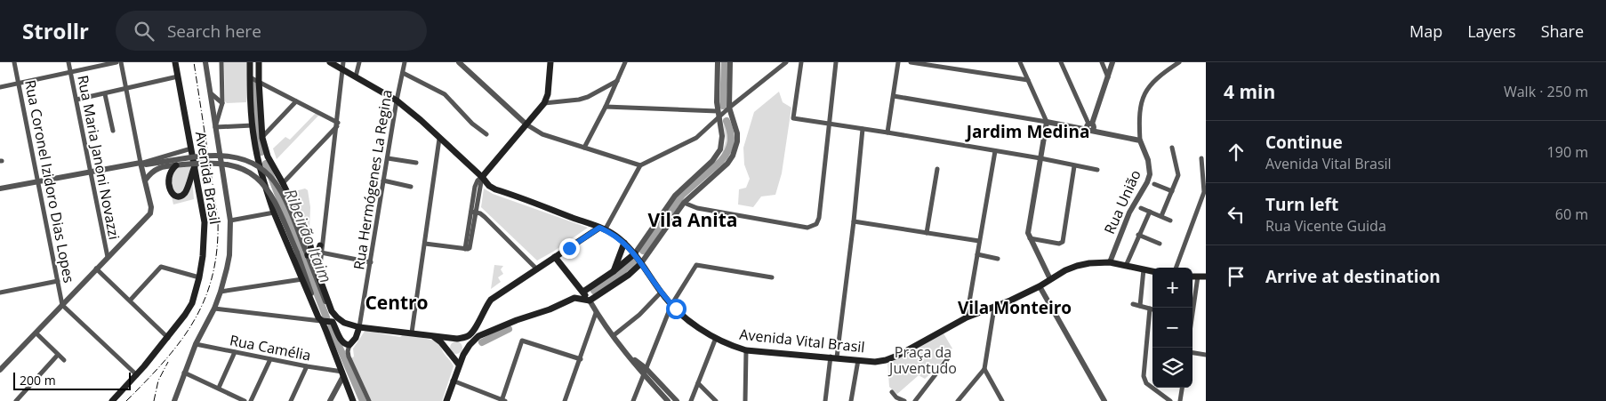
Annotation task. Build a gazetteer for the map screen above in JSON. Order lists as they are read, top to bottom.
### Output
{
  "streets": {
    "main road": ["Avenida Brasil", "Avenida Vital Brasil"],
    "street": [
      "Rua Maria Janoni Novazzi",
      "Rua Hermógenes La Regina",
      "Rua Coronel Izidoro Dias Lopes",
      "Rua União",
      "Rua Camélia"
    ]
  },
  "crossings": [
    ["Rua Hermógenes La Regina", "Avenida Vital Brasil"],
    ["Rua União", "Avenida Vital Brasil"]
  ],
  "districts": [
    "Jardim Medina",
    "Vila Anita",
    "Centro",
    "Vila Monteiro"
  ],
  "water": ["Ribeirão Itaim"],
  "parks": ["Praça da Juventudo"],
  "scale_bar": "200 m",
  "page": {
    "header": "Strollr",
    "search": "Search here",
    "nav": ["Map", "Layers", "Share"],
    "heading": ["4 min", "Walk · 250 m"],
    "list": [
      ["Continue", "Avenida Vital Brasil", "190 m"],
      ["Turn left", "Rua Vicente Guida", "60 m"],
      "Arrive at destination"
    ],
    "map_buttons": ["+", "−"],
    "scale": "200 m"
  }
}
